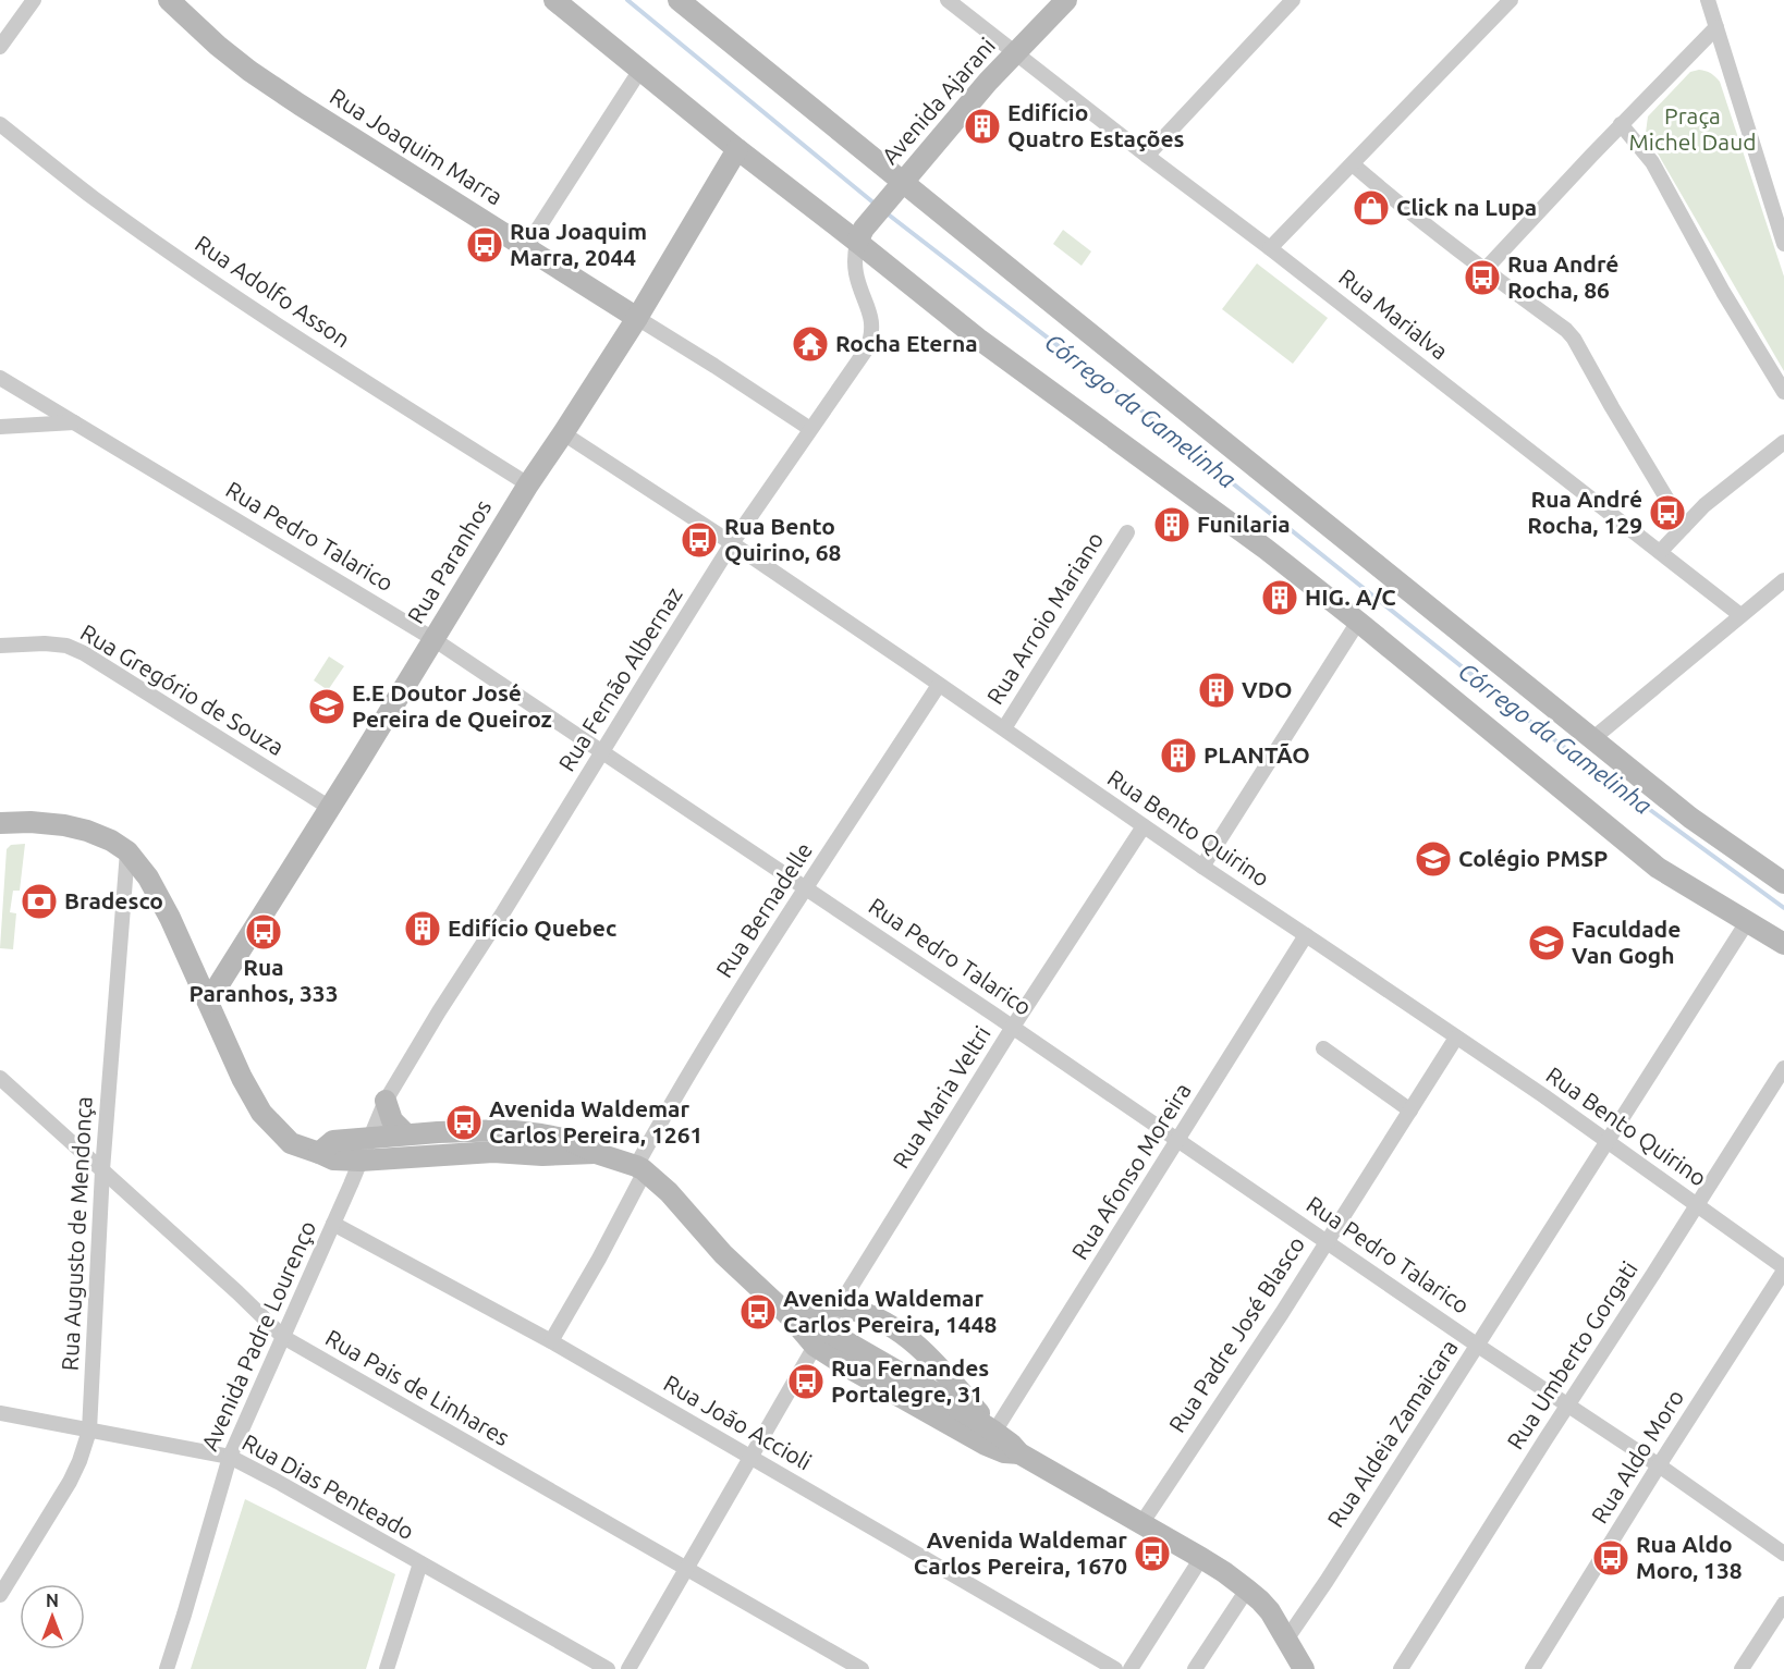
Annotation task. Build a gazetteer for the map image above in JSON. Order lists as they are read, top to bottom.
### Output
{
  "streets": {
    "street": [
      "Avenida Ajarani",
      "Rua Joaquim Marra",
      "Rua Adolfo Asson",
      "Rua Marialva",
      "Rua Pedro Talarico",
      "Rua Paranhos",
      "Rua Arroio Mariano",
      "Rua Fernão Albernaz",
      "Rua Gregório de Souza",
      "Rua Bento Quirino",
      "Rua Bernadelle",
      "Rua Maria Veltri",
      "Rua Afonso Moreira",
      "Rua Augusto de Mendonça",
      "Rua Padre José Blasco",
      "Avenida Padre Lourenço",
      "Rua Umberto Gorgati",
      "Rua Pais de Linhares",
      "Rua João Accioli",
      "Rua Aldeia Zamaicara",
      "Rua Aldo Moro",
      "Rua Dias Penteado"
    ]
  },
  "crossings": [
    ["Avenida Ajarani", "Rua Marialva"],
    ["Avenida Ajarani", "Rua Fernão Albernaz"],
    ["Rua Joaquim Marra", "Rua Paranhos"],
    ["Rua Joaquim Marra", "Rua Fernão Albernaz"],
    ["Rua Adolfo Asson", "Rua Paranhos"],
    ["Rua Pedro Talarico", "Rua Paranhos"],
    ["Rua Pedro Talarico", "Rua Fernão Albernaz"],
    ["Rua Pedro Talarico", "Rua Bernadelle"],
    ["Rua Pedro Talarico", "Rua Maria Veltri"],
    ["Rua Pedro Talarico", "Rua Afonso Moreira"],
    ["Rua Pedro Talarico", "Rua Padre José Blasco"],
    ["Rua Pedro Talarico", "Rua Umberto Gorgati"],
    ["Rua Pedro Talarico", "Rua Aldeia Zamaicara"],
    ["Rua Pedro Talarico", "Rua Aldo Moro"],
    ["Rua Paranhos", "Rua Gregório de Souza"],
    ["Rua Paranhos", "Rua Bento Quirino"],
    ["Rua Arroio Mariano", "Rua Bento Quirino"],
    ["Rua Fernão Albernaz", "Rua Bento Quirino"],
    ["Rua Fernão Albernaz", "Avenida Padre Lourenço"],
    ["Rua Bento Quirino", "Rua Bernadelle"],
    ["Rua Bento Quirino", "Rua Maria Veltri"],
    ["Rua Bento Quirino", "Rua Afonso Moreira"],
    ["Rua Bento Quirino", "Rua Padre José Blasco"],
    ["Rua Bento Quirino", "Rua Umberto Gorgati"],
    ["Rua Bento Quirino", "Rua Aldeia Zamaicara"],
    ["Rua Bento Quirino", "Rua Aldo Moro"],
    ["Rua Bernadelle", "Rua João Accioli"],
    ["Rua Maria Veltri", "Rua Pais de Linhares"],
    ["Rua Maria Veltri", "Rua João Accioli"],
    ["Rua Augusto de Mendonça", "Rua Pais de Linhares"],
    ["Rua Augusto de Mendonça", "Rua Dias Penteado"],
    ["Avenida Padre Lourenço", "Rua Pais de Linhares"],
    ["Avenida Padre Lourenço", "Rua João Accioli"],
    ["Avenida Padre Lourenço", "Rua Dias Penteado"]
  ],
  "water": ["Córrego da Gamelinha"],
  "parks": ["Praça Michel Daud"],
  "places": {
    "building": [
      "Edifício Quatro Estações",
      "Funilaria",
      "HIG. A/C",
      "VDO",
      "PLANTÃO",
      "Edifício Quebec"
    ],
    "shop": ["Click na Lupa"],
    "bus stop": [
      "Rua Joaquim Marra, 2044",
      "Rua André Rocha, 86",
      "Rua André Rocha, 129",
      "Rua Bento Quirino, 68",
      "Rua Paranhos, 333",
      "Avenida Waldemar Carlos Pereira, 1261",
      "Avenida Waldemar Carlos Pereira, 1448",
      "Rua Fernandes Portalegre, 31",
      "Avenida Waldemar Carlos Pereira, 1670",
      "Rua Aldo Moro, 138"
    ],
    "temple": ["Rocha Eterna"],
    "school or university": ["E.E Doutor José Pereira de Queiroz", "Colégio PMSP", "Faculdade Van Gogh"],
    "bank": ["Bradesco"]
  },
  "north": "top"
}
